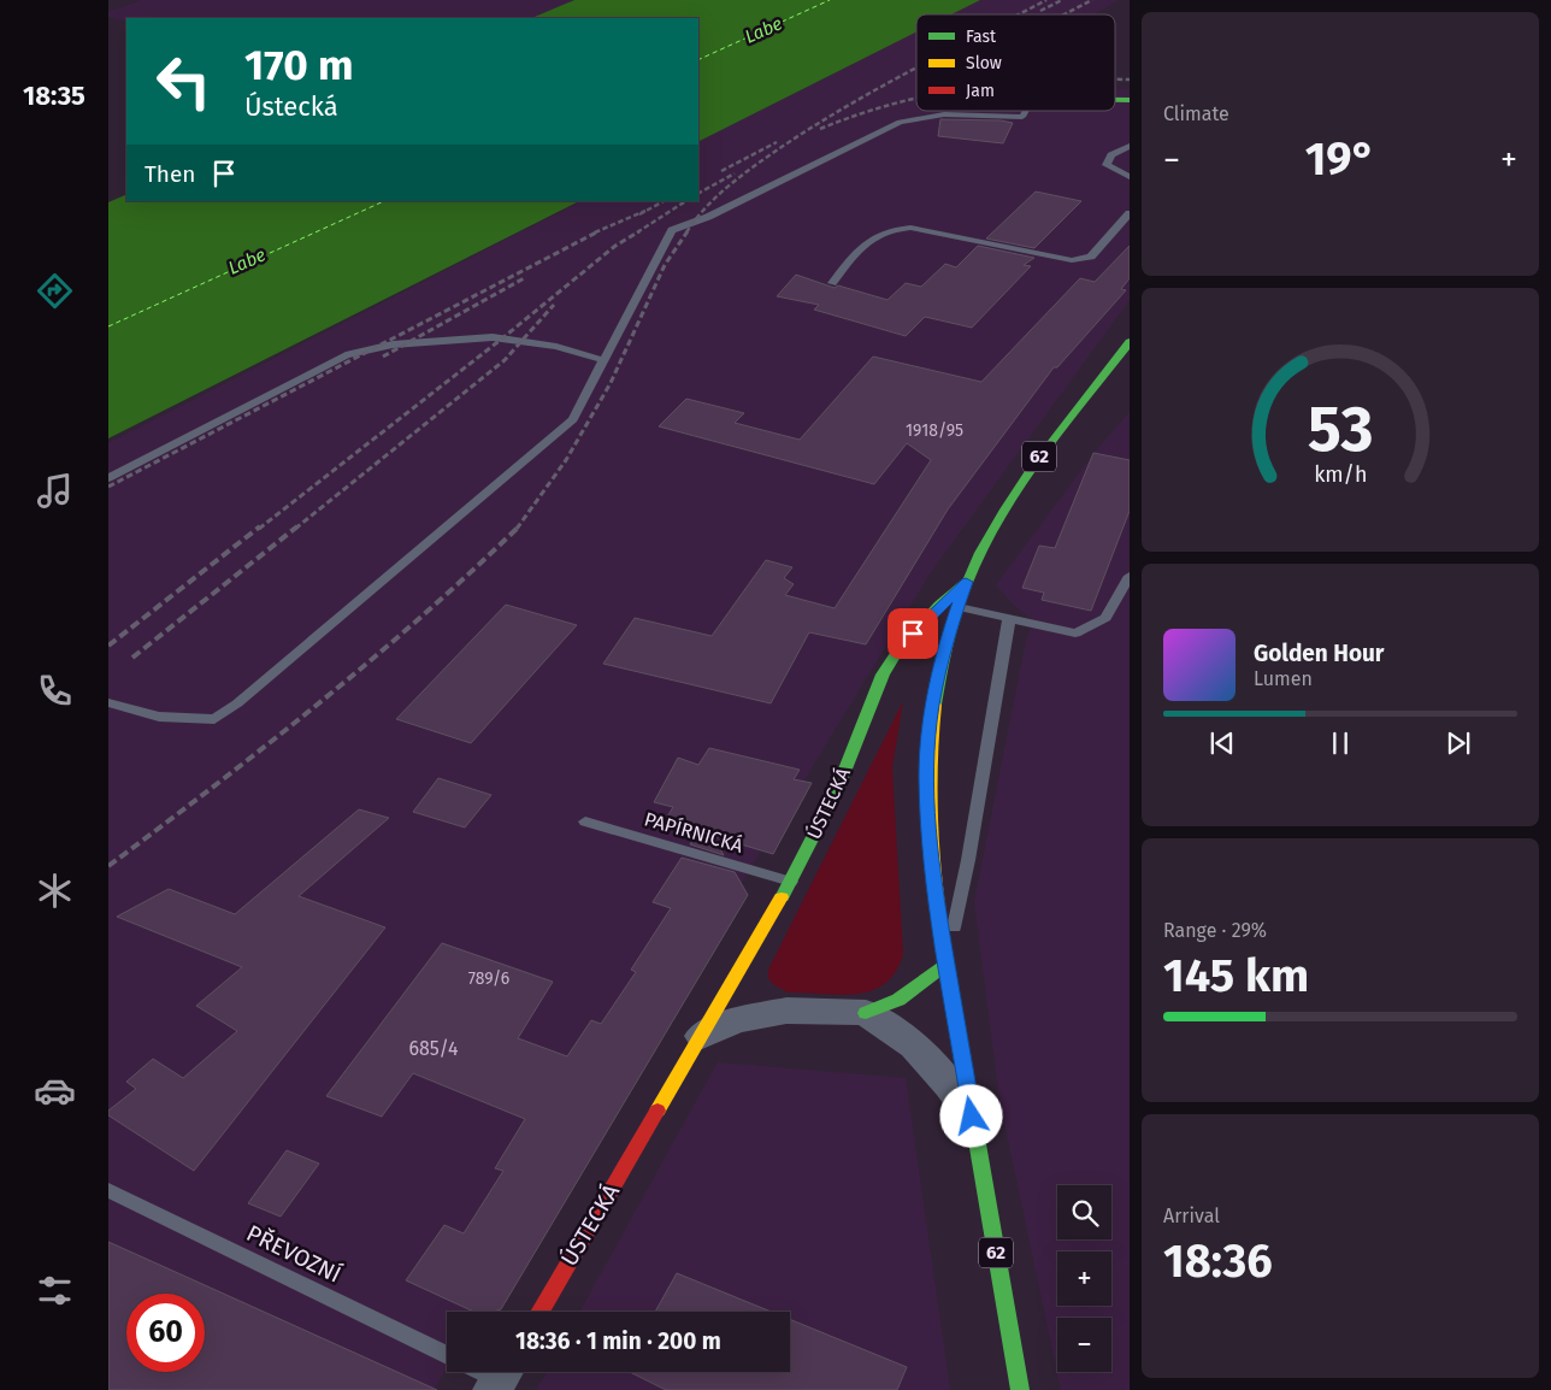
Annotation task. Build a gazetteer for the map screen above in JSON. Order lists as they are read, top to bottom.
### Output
{
  "streets": {
    "main road": ["62", "ÚSTECKÁ"],
    "lane": ["PAPÍRNICKÁ", "PŘEVOZNÍ"]
  },
  "crossings": [
    ["62", "ÚSTECKÁ"],
    ["ÚSTECKÁ", "PAPÍRNICKÁ"]
  ],
  "water": ["Labe"],
  "house_numbers": ["1918/95", "789/6", "685/4"],
  "legend": ["Fast", "Slow", "Jam"],
  "page": {
    "tabs": "18:35",
    "tile": [
      "Climate",
      ["Range · 29%", "145 km"],
      ["Arrival", "18:36"]
    ],
    "turn": ["170 m", "Ústecká"],
    "heat": ["−", "19°", "+"],
    "then": "Then",
    "song": ["Golden Hour", "Lumen"],
    "map_buttons": ["+", "−"],
    "limit": "60",
    "trip": "18:36 · 1 min · 200 m",
    "gauge": ["53", "km/h"]
  }
}
